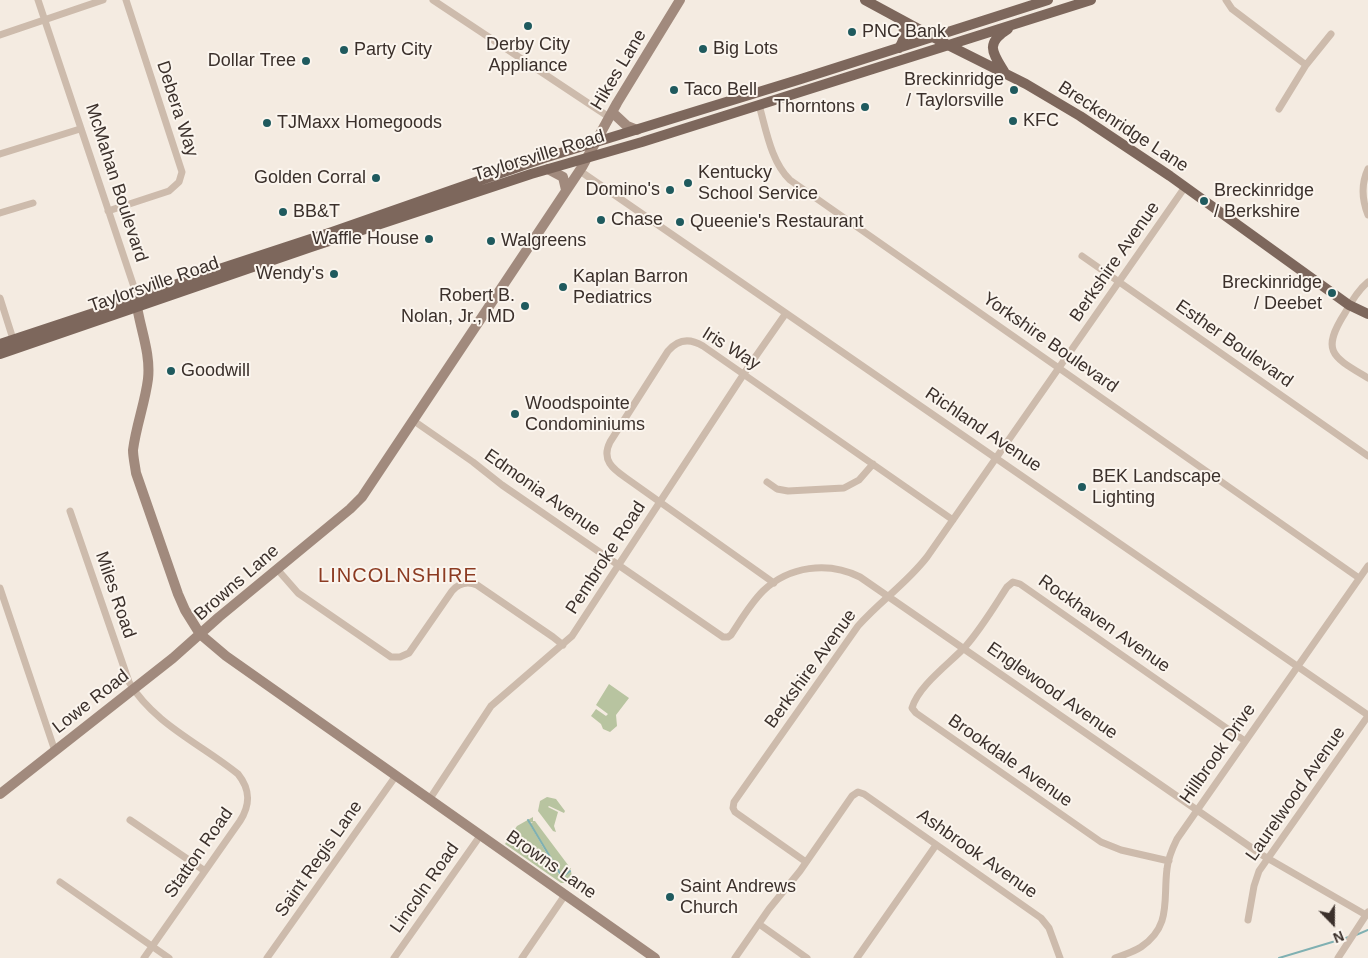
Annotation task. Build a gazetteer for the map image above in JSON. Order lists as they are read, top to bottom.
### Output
{
  "streets": {
    "main road": ["Breckenridge Lane", "Taylorsville Road"],
    "street": [
      "Hikes Lane",
      "Debera Way",
      "McMahan Boulevard",
      "Berkshire Avenue",
      "Yorkshire Boulevard",
      "Esther Boulevard",
      "Iris Way",
      "Richland Avenue",
      "Edmonia Avenue",
      "Pembroke Road",
      "Browns Lane",
      "Miles Road",
      "Rockhaven Avenue",
      "Englewood Avenue",
      "Lowe Road",
      "Hillbrook Drive",
      "Brookdale Avenue",
      "Laurelwood Avenue",
      "Statton Road",
      "Ashbrook Avenue",
      "Saint Regis Lane",
      "Lincoln Road"
    ]
  },
  "crossings": [
    ["Hikes Lane", "Taylorsville Road"],
    ["Hikes Lane", "Browns Lane"],
    ["Debera Way", "McMahan Boulevard"],
    ["Breckenridge Lane", "Taylorsville Road"],
    ["Breckenridge Lane", "Berkshire Avenue"],
    ["Taylorsville Road", "McMahan Boulevard"],
    ["Taylorsville Road", "Yorkshire Boulevard"],
    ["Taylorsville Road", "Browns Lane"],
    ["McMahan Boulevard", "Browns Lane"],
    ["McMahan Boulevard", "Lowe Road"],
    ["Berkshire Avenue", "Yorkshire Boulevard"],
    ["Berkshire Avenue", "Esther Boulevard"],
    ["Berkshire Avenue", "Iris Way"],
    ["Berkshire Avenue", "Richland Avenue"],
    ["Berkshire Avenue", "Englewood Avenue"],
    ["Berkshire Avenue", "Ashbrook Avenue"],
    ["Yorkshire Boulevard", "Hillbrook Drive"],
    ["Iris Way", "Pembroke Road"],
    ["Iris Way", "Englewood Avenue"],
    ["Richland Avenue", "Pembroke Road"],
    ["Richland Avenue", "Browns Lane"],
    ["Richland Avenue", "Hillbrook Drive"],
    ["Richland Avenue", "Laurelwood Avenue"],
    ["Edmonia Avenue", "Pembroke Road"],
    ["Edmonia Avenue", "Browns Lane"],
    ["Edmonia Avenue", "Englewood Avenue"],
    ["Pembroke Road", "Browns Lane"],
    ["Browns Lane", "Lowe Road"],
    ["Browns Lane", "Saint Regis Lane"],
    ["Browns Lane", "Lincoln Road"],
    ["Miles Road", "Lowe Road"],
    ["Miles Road", "Statton Road"],
    ["Rockhaven Avenue", "Englewood Avenue"],
    ["Rockhaven Avenue", "Hillbrook Drive"],
    ["Rockhaven Avenue", "Brookdale Avenue"],
    ["Englewood Avenue", "Hillbrook Drive"],
    ["Englewood Avenue", "Brookdale Avenue"],
    ["Englewood Avenue", "Laurelwood Avenue"],
    ["Lowe Road", "Statton Road"],
    ["Hillbrook Drive", "Brookdale Avenue"]
  ],
  "districts": ["LINCOLNSHIRE"],
  "places": [
    "Derby City Appliance",
    "PNC Bank",
    "Big Lots",
    "Party City",
    "Dollar Tree",
    "Taco Bell",
    "Breckinridge / Taylorsville",
    "Thorntons",
    "KFC",
    "TJMaxx Homegoods",
    "Golden Corral",
    "Kentucky School Service",
    "Domino's",
    "Breckinridge / Berkshire",
    "BB&T",
    "Chase",
    "Queenie's Restaurant",
    "Waffle House",
    "Walgreens",
    "Wendy's",
    "Kaplan Barron Pediatrics",
    "Breckinridge / Deebet",
    "Robert B. Nolan, Jr., MD",
    "Goodwill",
    "Woodspointe Condominiums",
    "BEK Landscape Lighting",
    "Saint Andrews Church"
  ],
  "north": "bottom"
}
